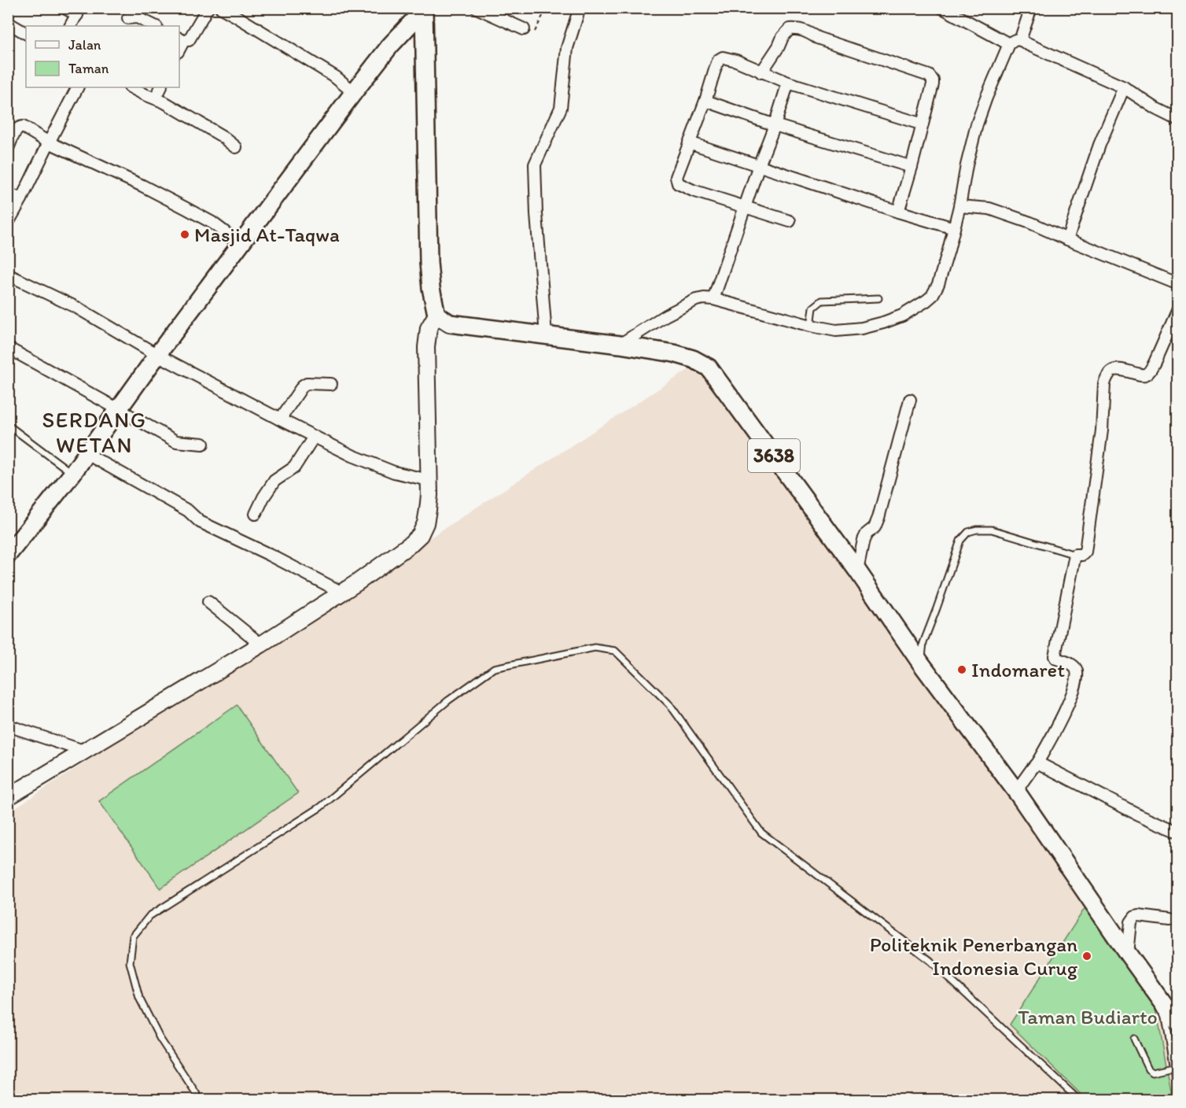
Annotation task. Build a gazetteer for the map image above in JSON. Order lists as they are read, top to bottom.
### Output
{
  "streets": {
    "main road": ["3638"]
  },
  "districts": ["SERDANG WETAN"],
  "parks": ["Taman Budiarto"],
  "places": ["Masjid At-Taqwa", "Indomaret", "Politeknik Penerbangan Indonesia Curug"],
  "legend": ["Jalan", "Taman"]
}
